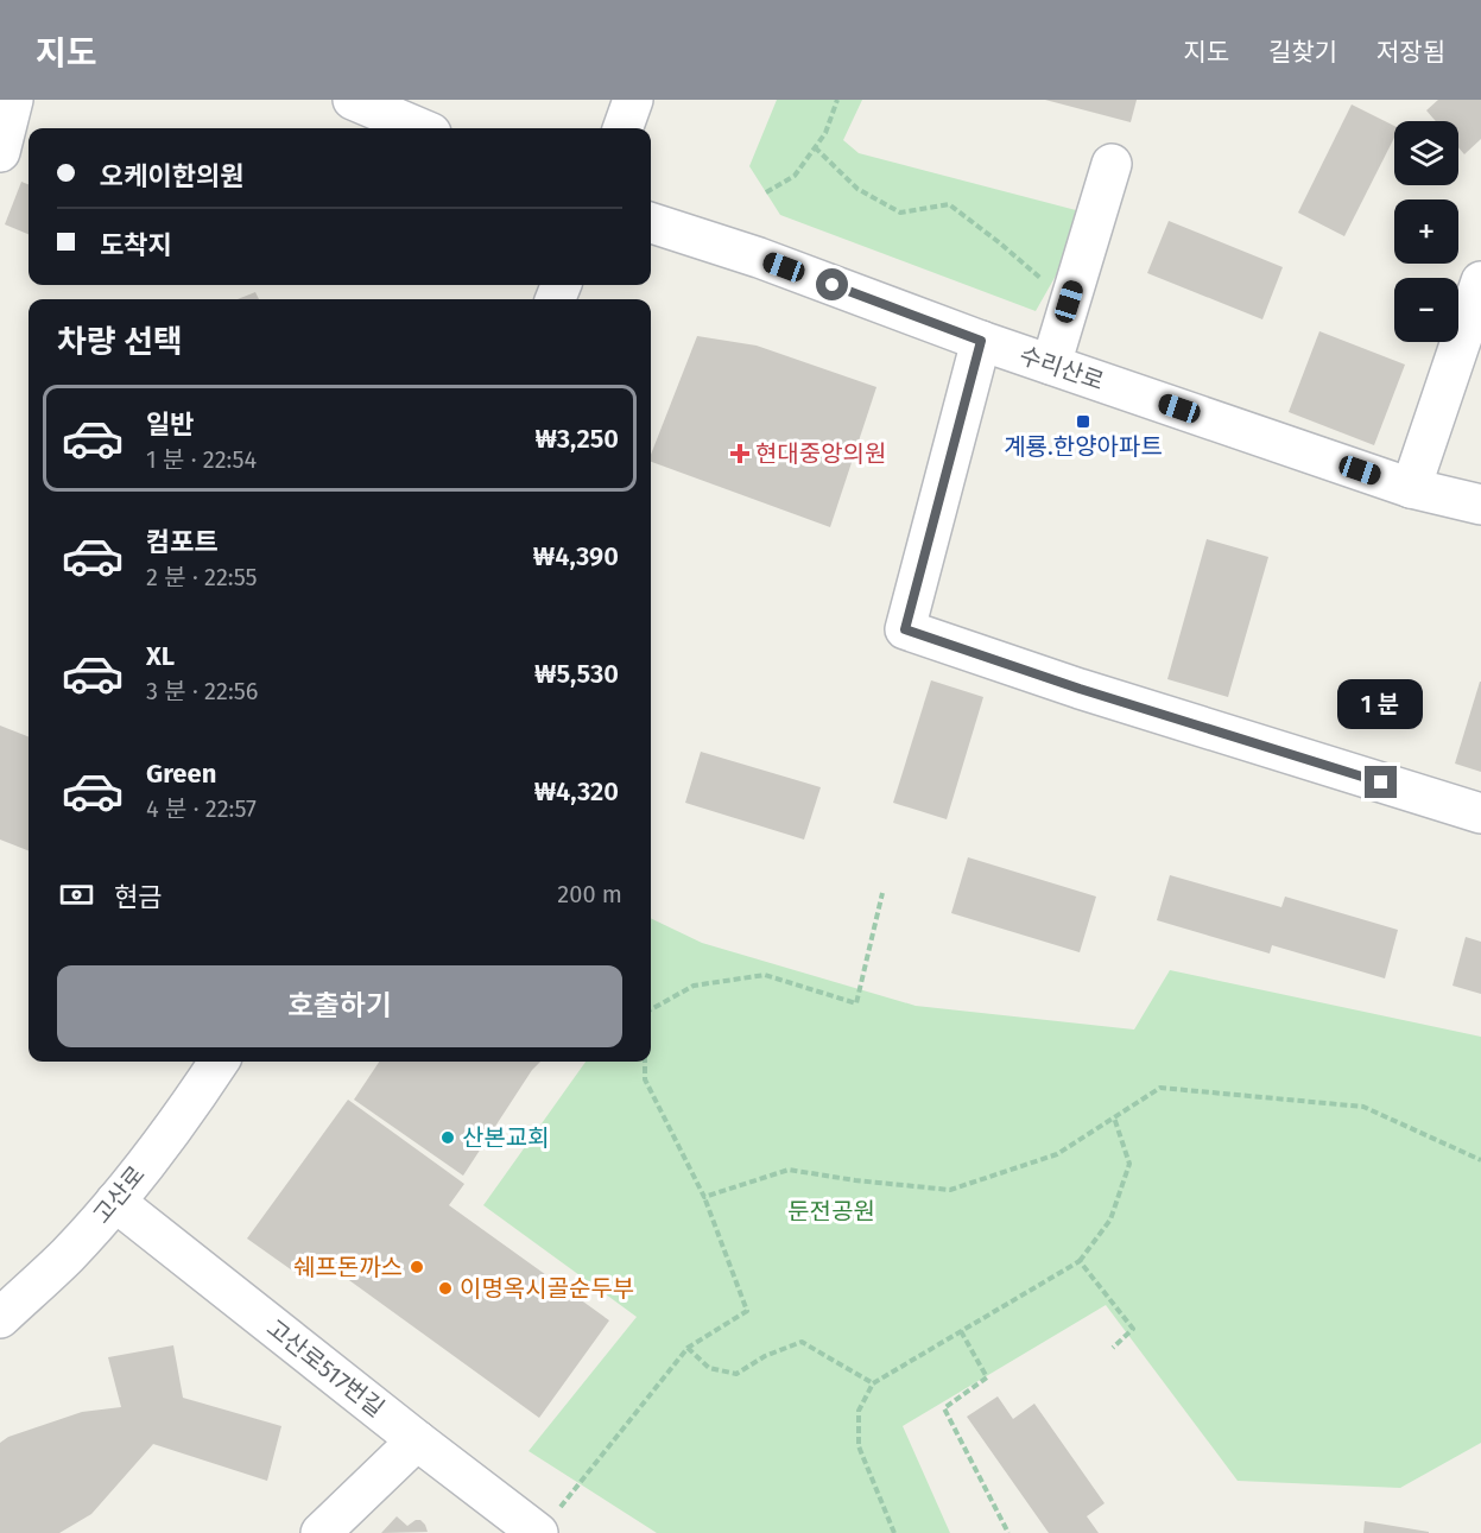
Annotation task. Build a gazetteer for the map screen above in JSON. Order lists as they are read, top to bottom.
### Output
{
  "streets": {
    "street": ["수리산로", "고산로", "고산로517번길"]
  },
  "crossings": [
    ["고산로", "고산로517번길"]
  ],
  "parks": ["둔전공원"],
  "places": {
    "transit": ["계룡.한양아파트"],
    "health": ["현대중앙의원"],
    "other": ["산본교회", "쉐프돈까스", "이명옥시골순두부"]
  },
  "page": {
    "header": "지도",
    "nav": ["지도", "길찾기", "저장됨"],
    "map_buttons": ["+", "−"],
    "banner": ["오케이한의원", "도착지"],
    "heading": "차량 선택",
    "list": [
      {
        "name": "일반",
        "note": "1 분 · 22:54",
        "value": "₩3,250"
      },
      {
        "name": "컴포트",
        "note": "2 분 · 22:55",
        "value": "₩4,390"
      },
      {
        "name": "XL",
        "note": "3 분 · 22:56",
        "value": "₩5,530"
      },
      {
        "name": "Green",
        "note": "4 분 · 22:57",
        "value": "₩4,320"
      }
    ],
    "bubble": "1 분",
    "pay": ["현금", "200 m"],
    "buttons": "호출하기"
  }
}
